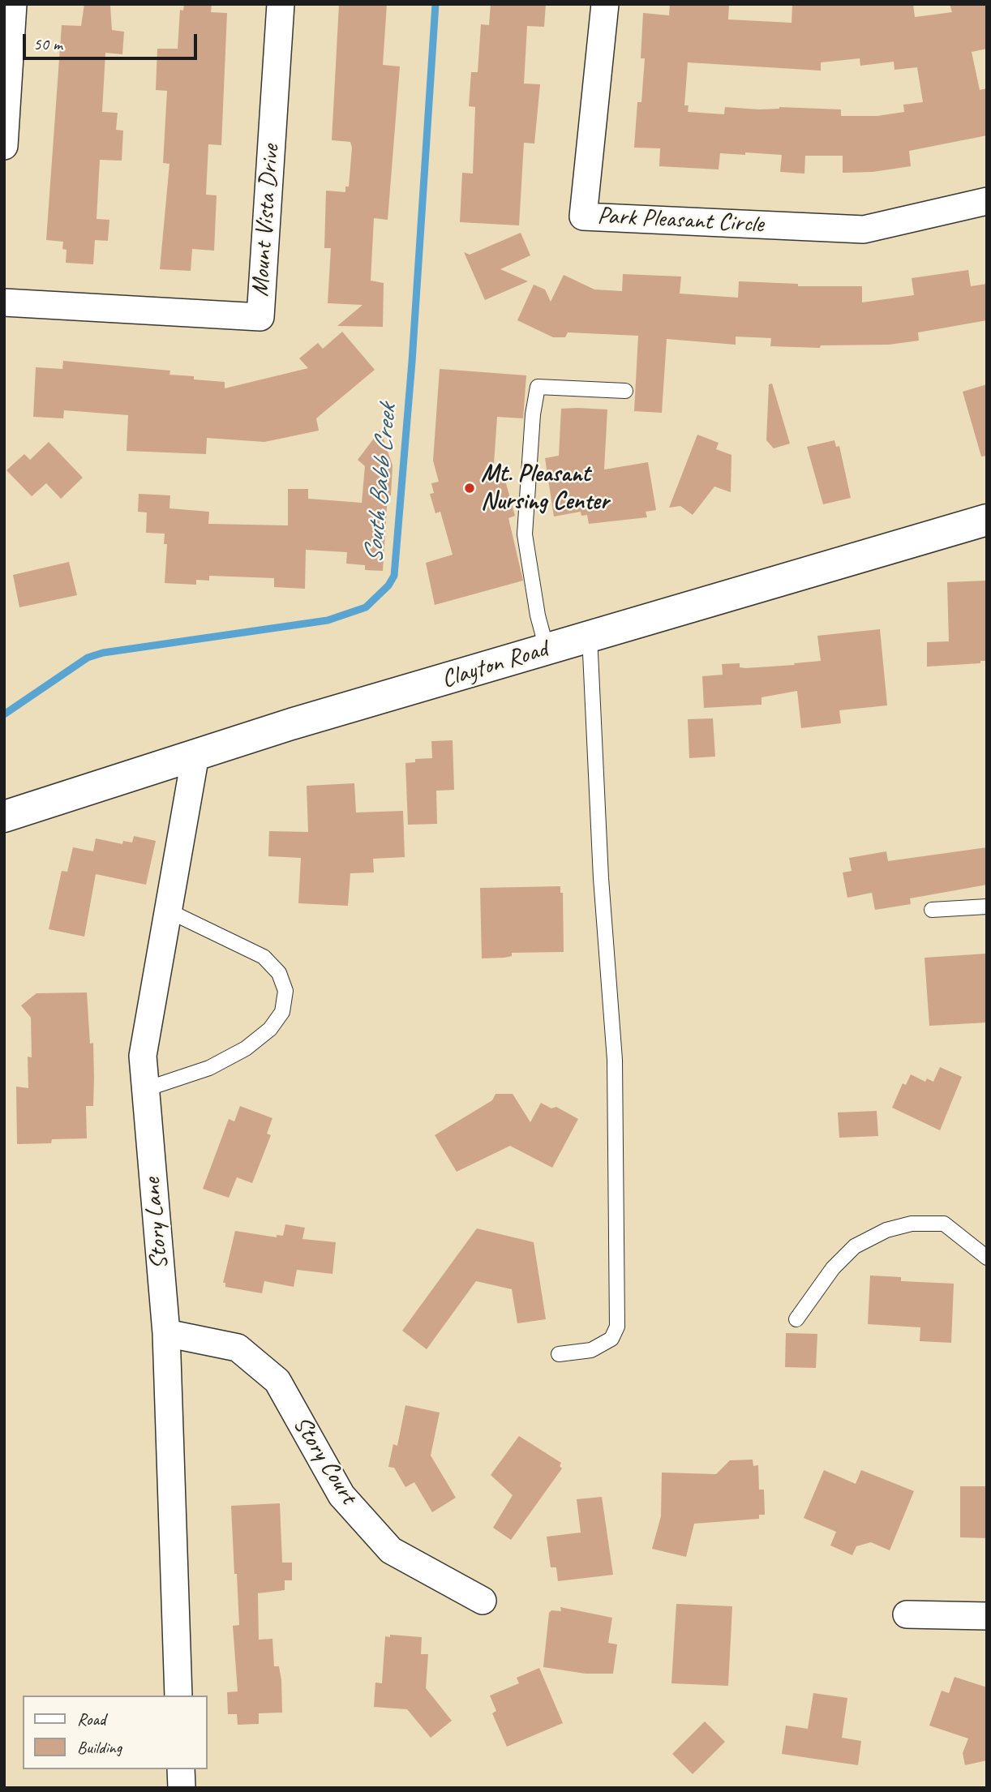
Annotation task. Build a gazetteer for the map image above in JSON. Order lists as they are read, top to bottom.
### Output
{
  "streets": {
    "street": [
      "Mount Vista Drive",
      "Park Pleasant Circle",
      "Clayton Road",
      "Story Lane",
      "Story Court"
    ]
  },
  "crossings": [
    ["Clayton Road", "Story Lane"],
    ["Story Lane", "Story Court"]
  ],
  "water": ["South Babb Creek"],
  "places": ["Mt. Pleasant Nursing Center"],
  "legend": ["Road", "Building"],
  "scale_bar": "50 m"
}
